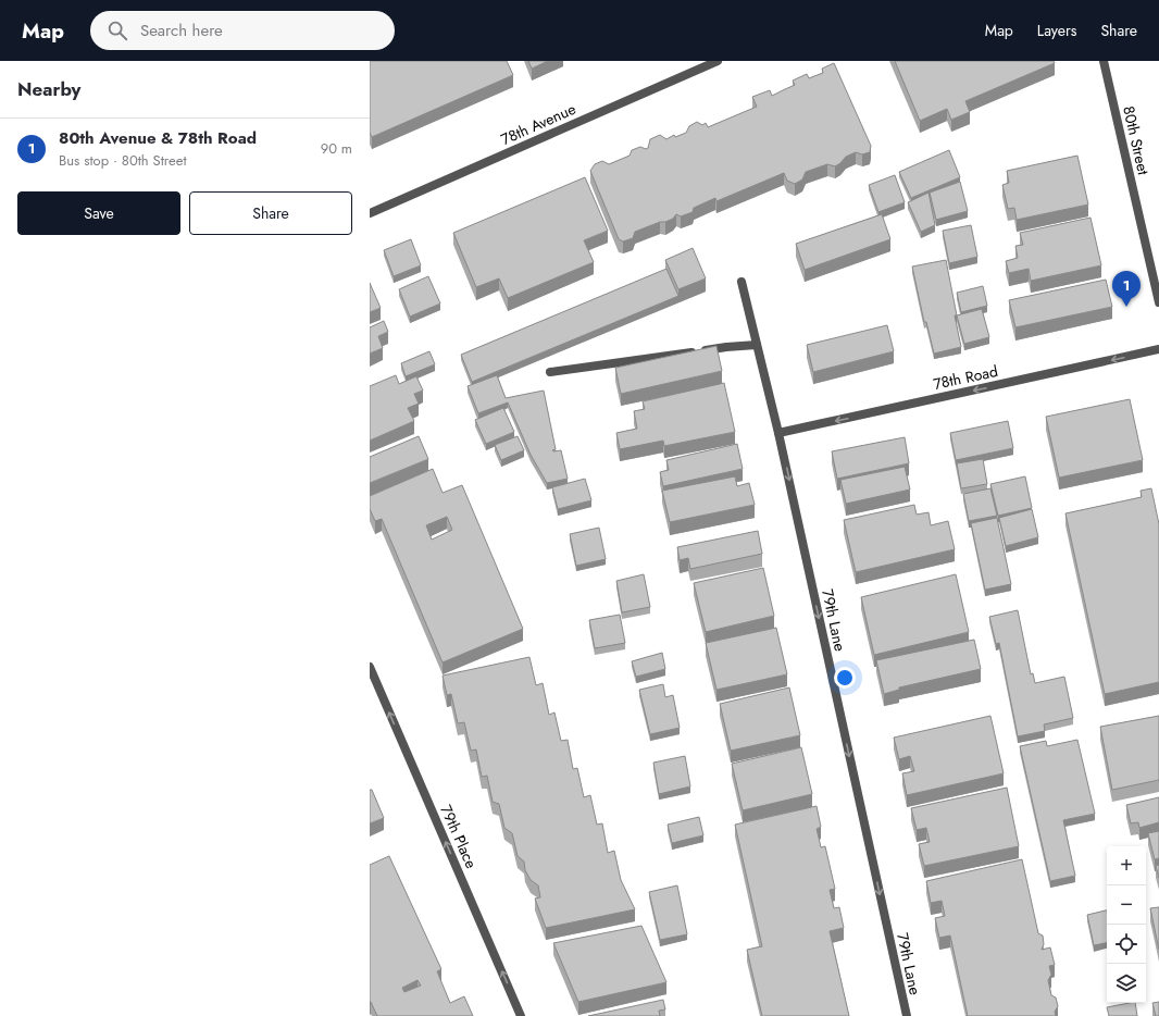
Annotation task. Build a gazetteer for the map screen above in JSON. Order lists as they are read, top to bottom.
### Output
{
  "streets": {
    "street": [
      "78th Avenue",
      "80th Street",
      "78th Road",
      "79th Lane",
      "79th Place"
    ]
  },
  "crossings": [
    ["78th Road", "79th Lane"]
  ],
  "one_way": ["78th Road", "79th Lane", "79th Place"],
  "page": {
    "header": "Map",
    "search": "Search here",
    "nav": ["Map", "Layers", "Share"],
    "heading": "Nearby",
    "list": [
      {
        "mark": "1",
        "name": "80th Avenue & 78th Road",
        "note": "Bus stop · 80th Street",
        "value": "90 m"
      }
    ],
    "buttons": ["Save", "Share"],
    "pins": "1",
    "map_buttons": ["+", "−"]
  }
}
